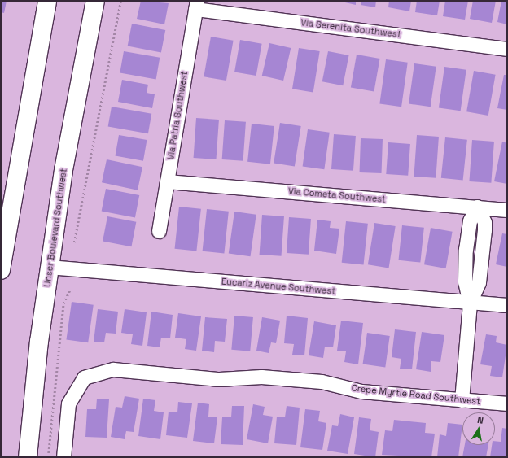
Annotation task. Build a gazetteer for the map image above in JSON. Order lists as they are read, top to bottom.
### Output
{
  "streets": {
    "main road": ["Unser Boulevard Southwest"],
    "street": [
      "Via Serenita Southwest",
      "Via Patria Southwest",
      "Via Cometa Southwest",
      "Eucariz Avenue Southwest",
      "Crepe Myrtle Road Southwest"
    ]
  },
  "crossings": [
    ["Via Serenita Southwest", "Via Patria Southwest"],
    ["Via Patria Southwest", "Via Cometa Southwest"],
    ["Unser Boulevard Southwest", "Eucariz Avenue Southwest"]
  ],
  "north": "top"
}
